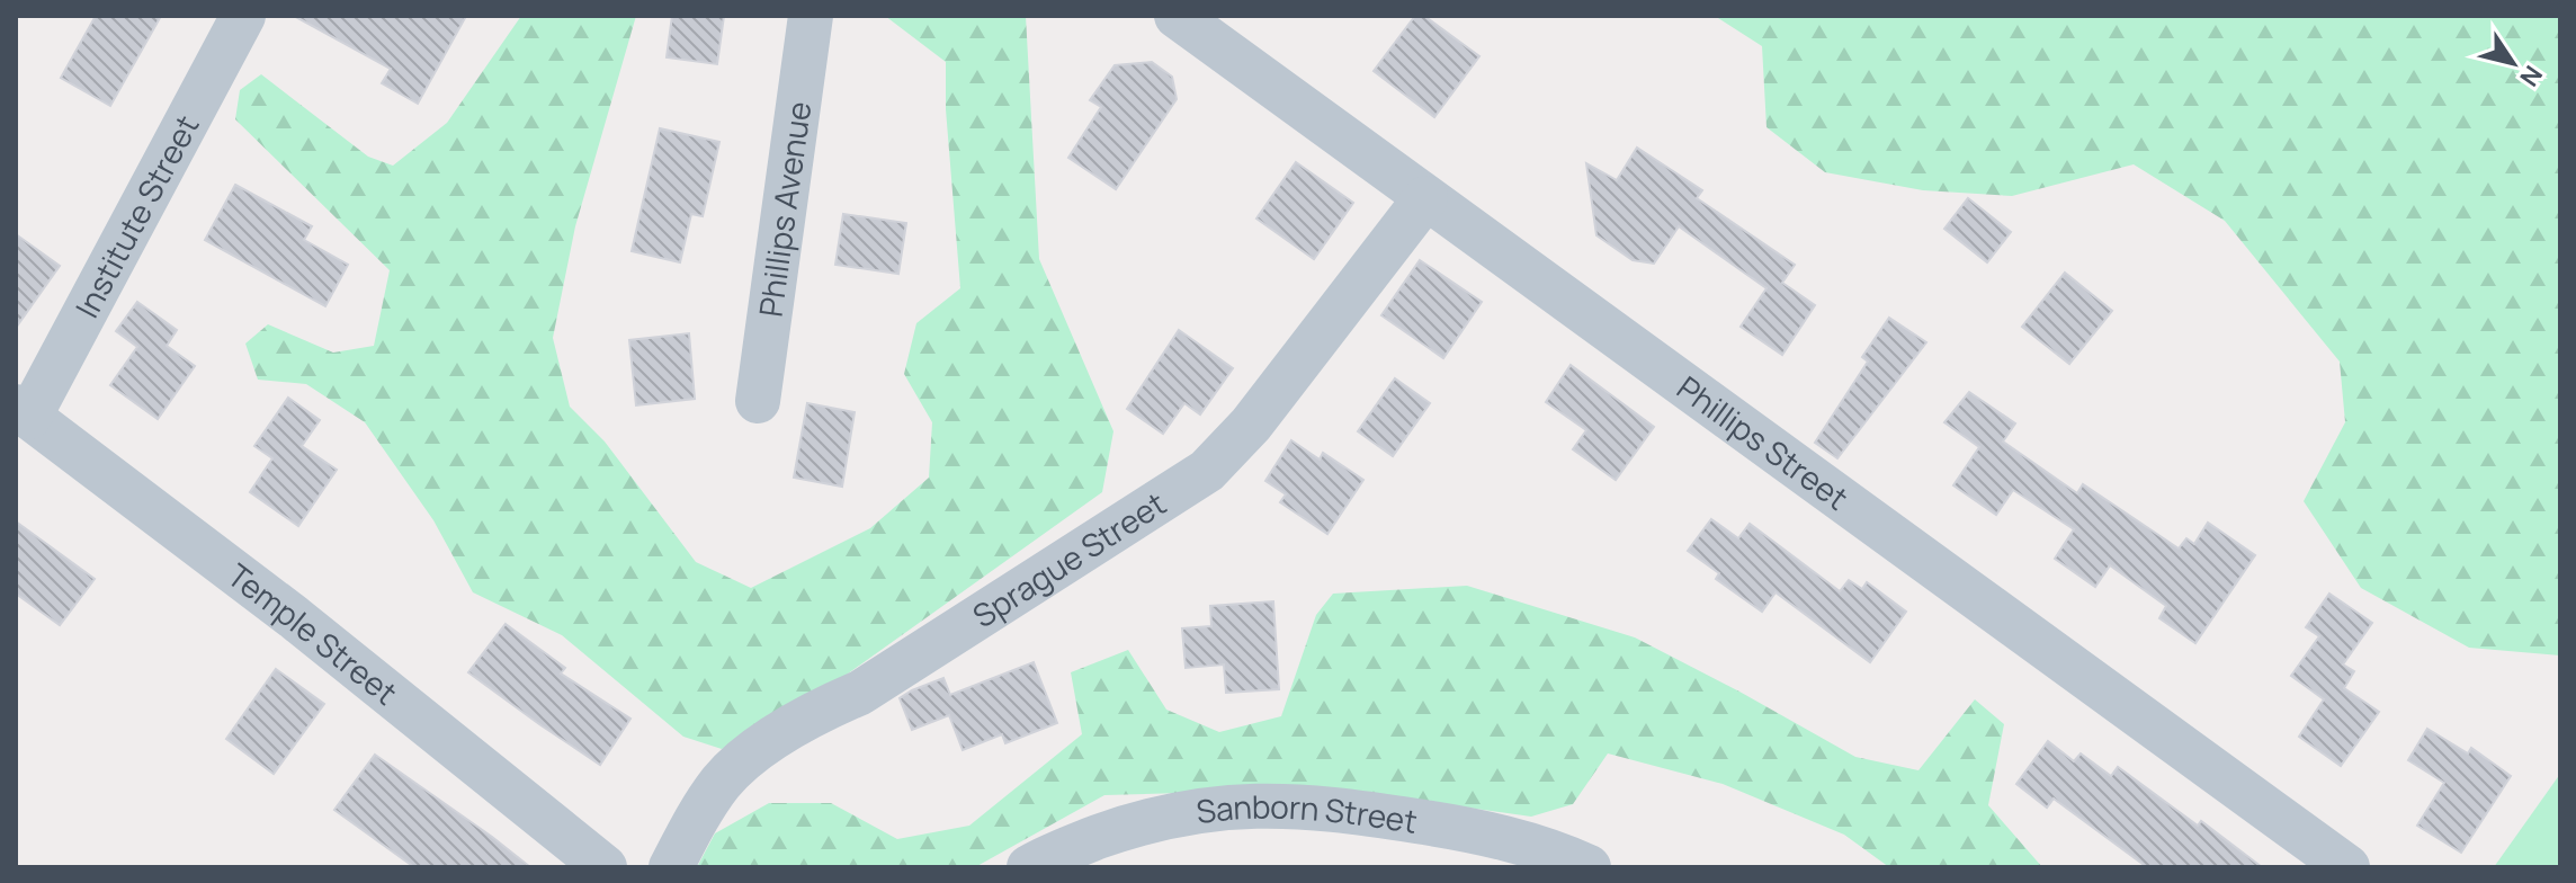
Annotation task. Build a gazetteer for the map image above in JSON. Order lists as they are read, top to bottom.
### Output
{
  "streets": {
    "street": [
      "Phillips Avenue",
      "Institute Street",
      "Phillips Street",
      "Sprague Street",
      "Temple Street",
      "Sanborn Street"
    ]
  },
  "crossings": [
    ["Institute Street", "Temple Street"],
    ["Phillips Street", "Sprague Street"]
  ],
  "north": "bottom right"
}
